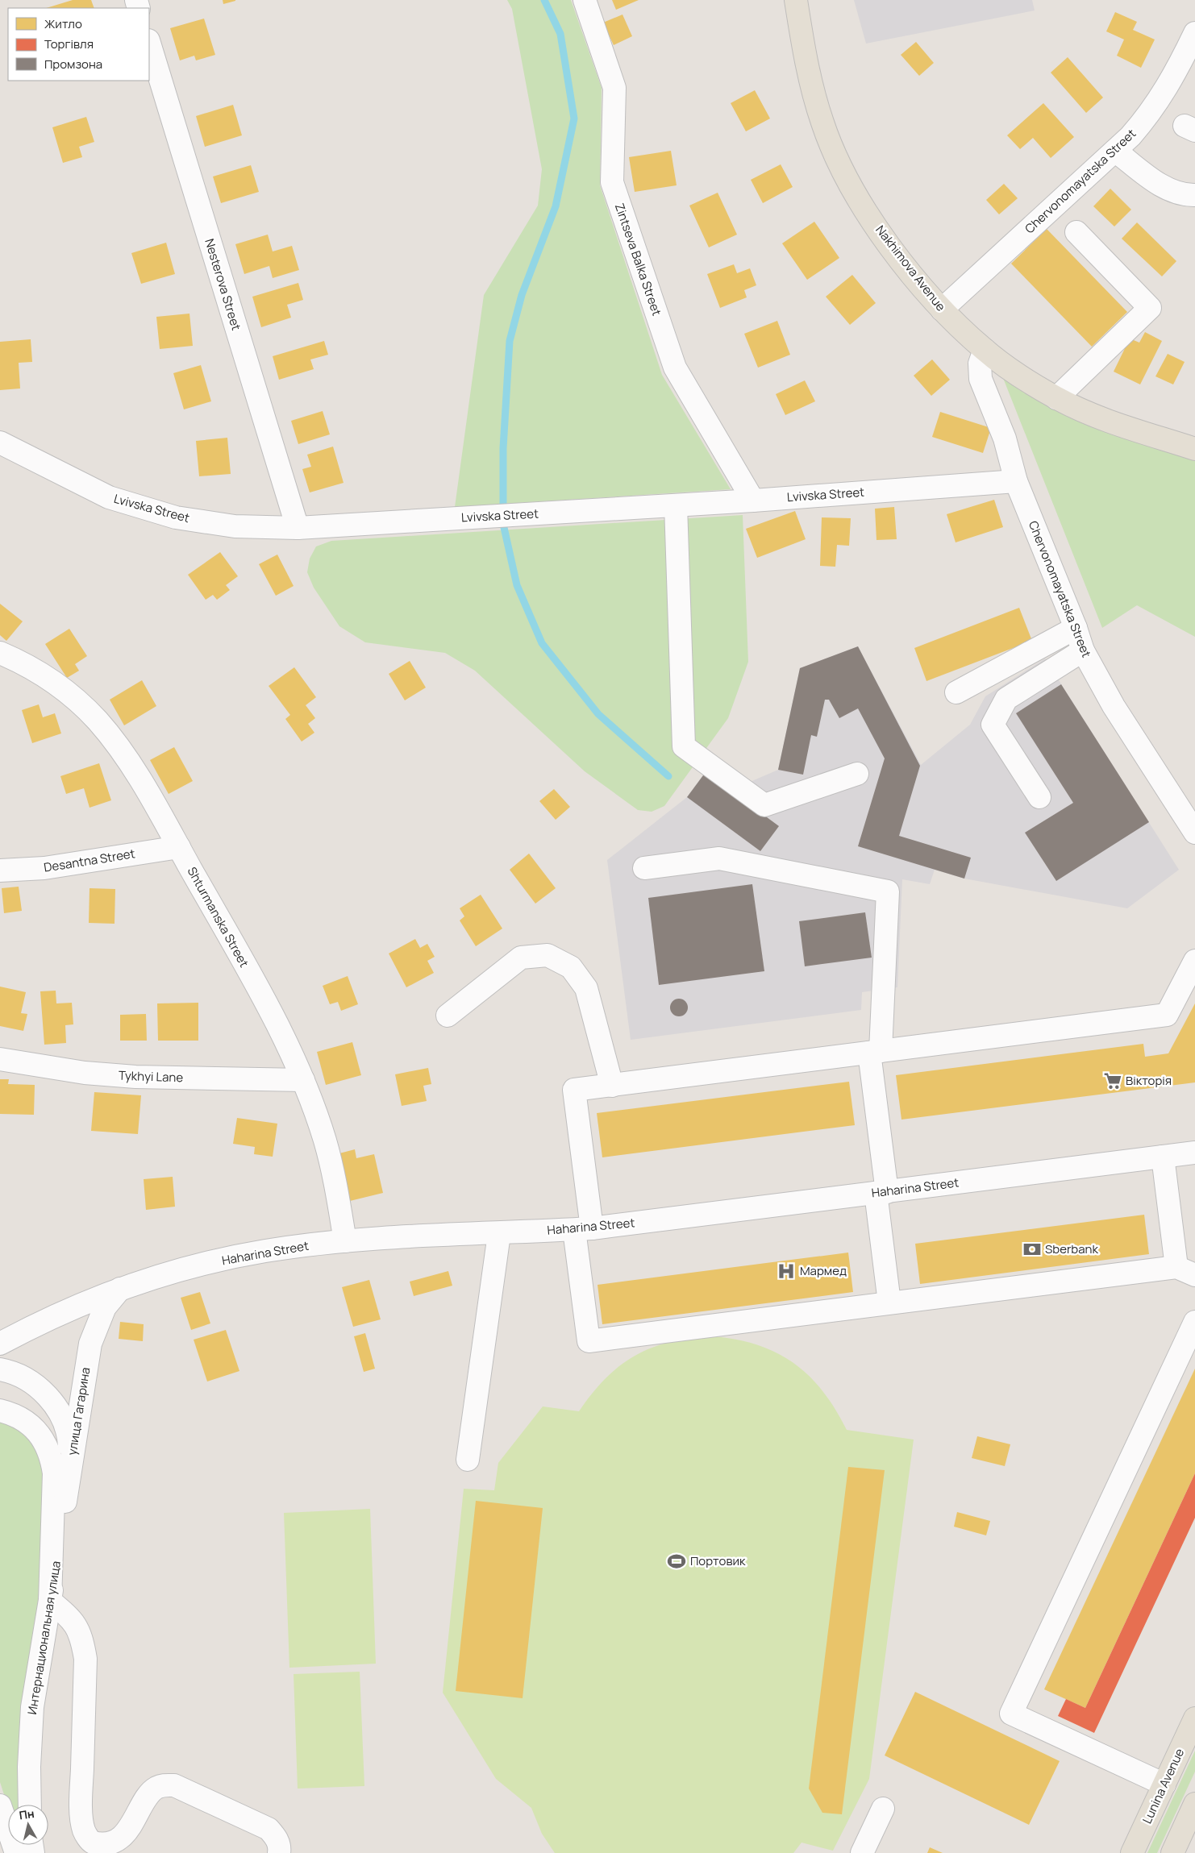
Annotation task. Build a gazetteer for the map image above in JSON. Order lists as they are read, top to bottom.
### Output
{
  "streets": {
    "main road": ["Nakhimova Avenue", "Lunina Avenue"],
    "street": [
      "Chervonomayatska Street",
      "Zintseva Balka Street",
      "Nesterova Street",
      "Lvivska Street",
      "Desantna Street",
      "Shturmanska Street",
      "Tykhyi Lane",
      "Haharina Street",
      "улица Гагарина",
      "Интернациональная улица"
    ]
  },
  "crossings": [
    ["Chervonomayatska Street", "Nakhimova Avenue"],
    ["Chervonomayatska Street", "Lvivska Street"],
    ["Zintseva Balka Street", "Lvivska Street"],
    ["Nesterova Street", "Lvivska Street"],
    ["Desantna Street", "Shturmanska Street"],
    ["Shturmanska Street", "Tykhyi Lane"],
    ["Shturmanska Street", "Haharina Street"],
    ["Haharina Street", "улица Гагарина"],
    ["улица Гагарина", "Интернациональная улица"]
  ],
  "places": {
    "supermarket": ["Вікторія"],
    "bank": ["Sberbank"],
    "hospital": ["Мармед"],
    "sports": ["Портовик"]
  },
  "legend": ["Житло", "Торгівля", "Промзона"],
  "north": "top"
}
